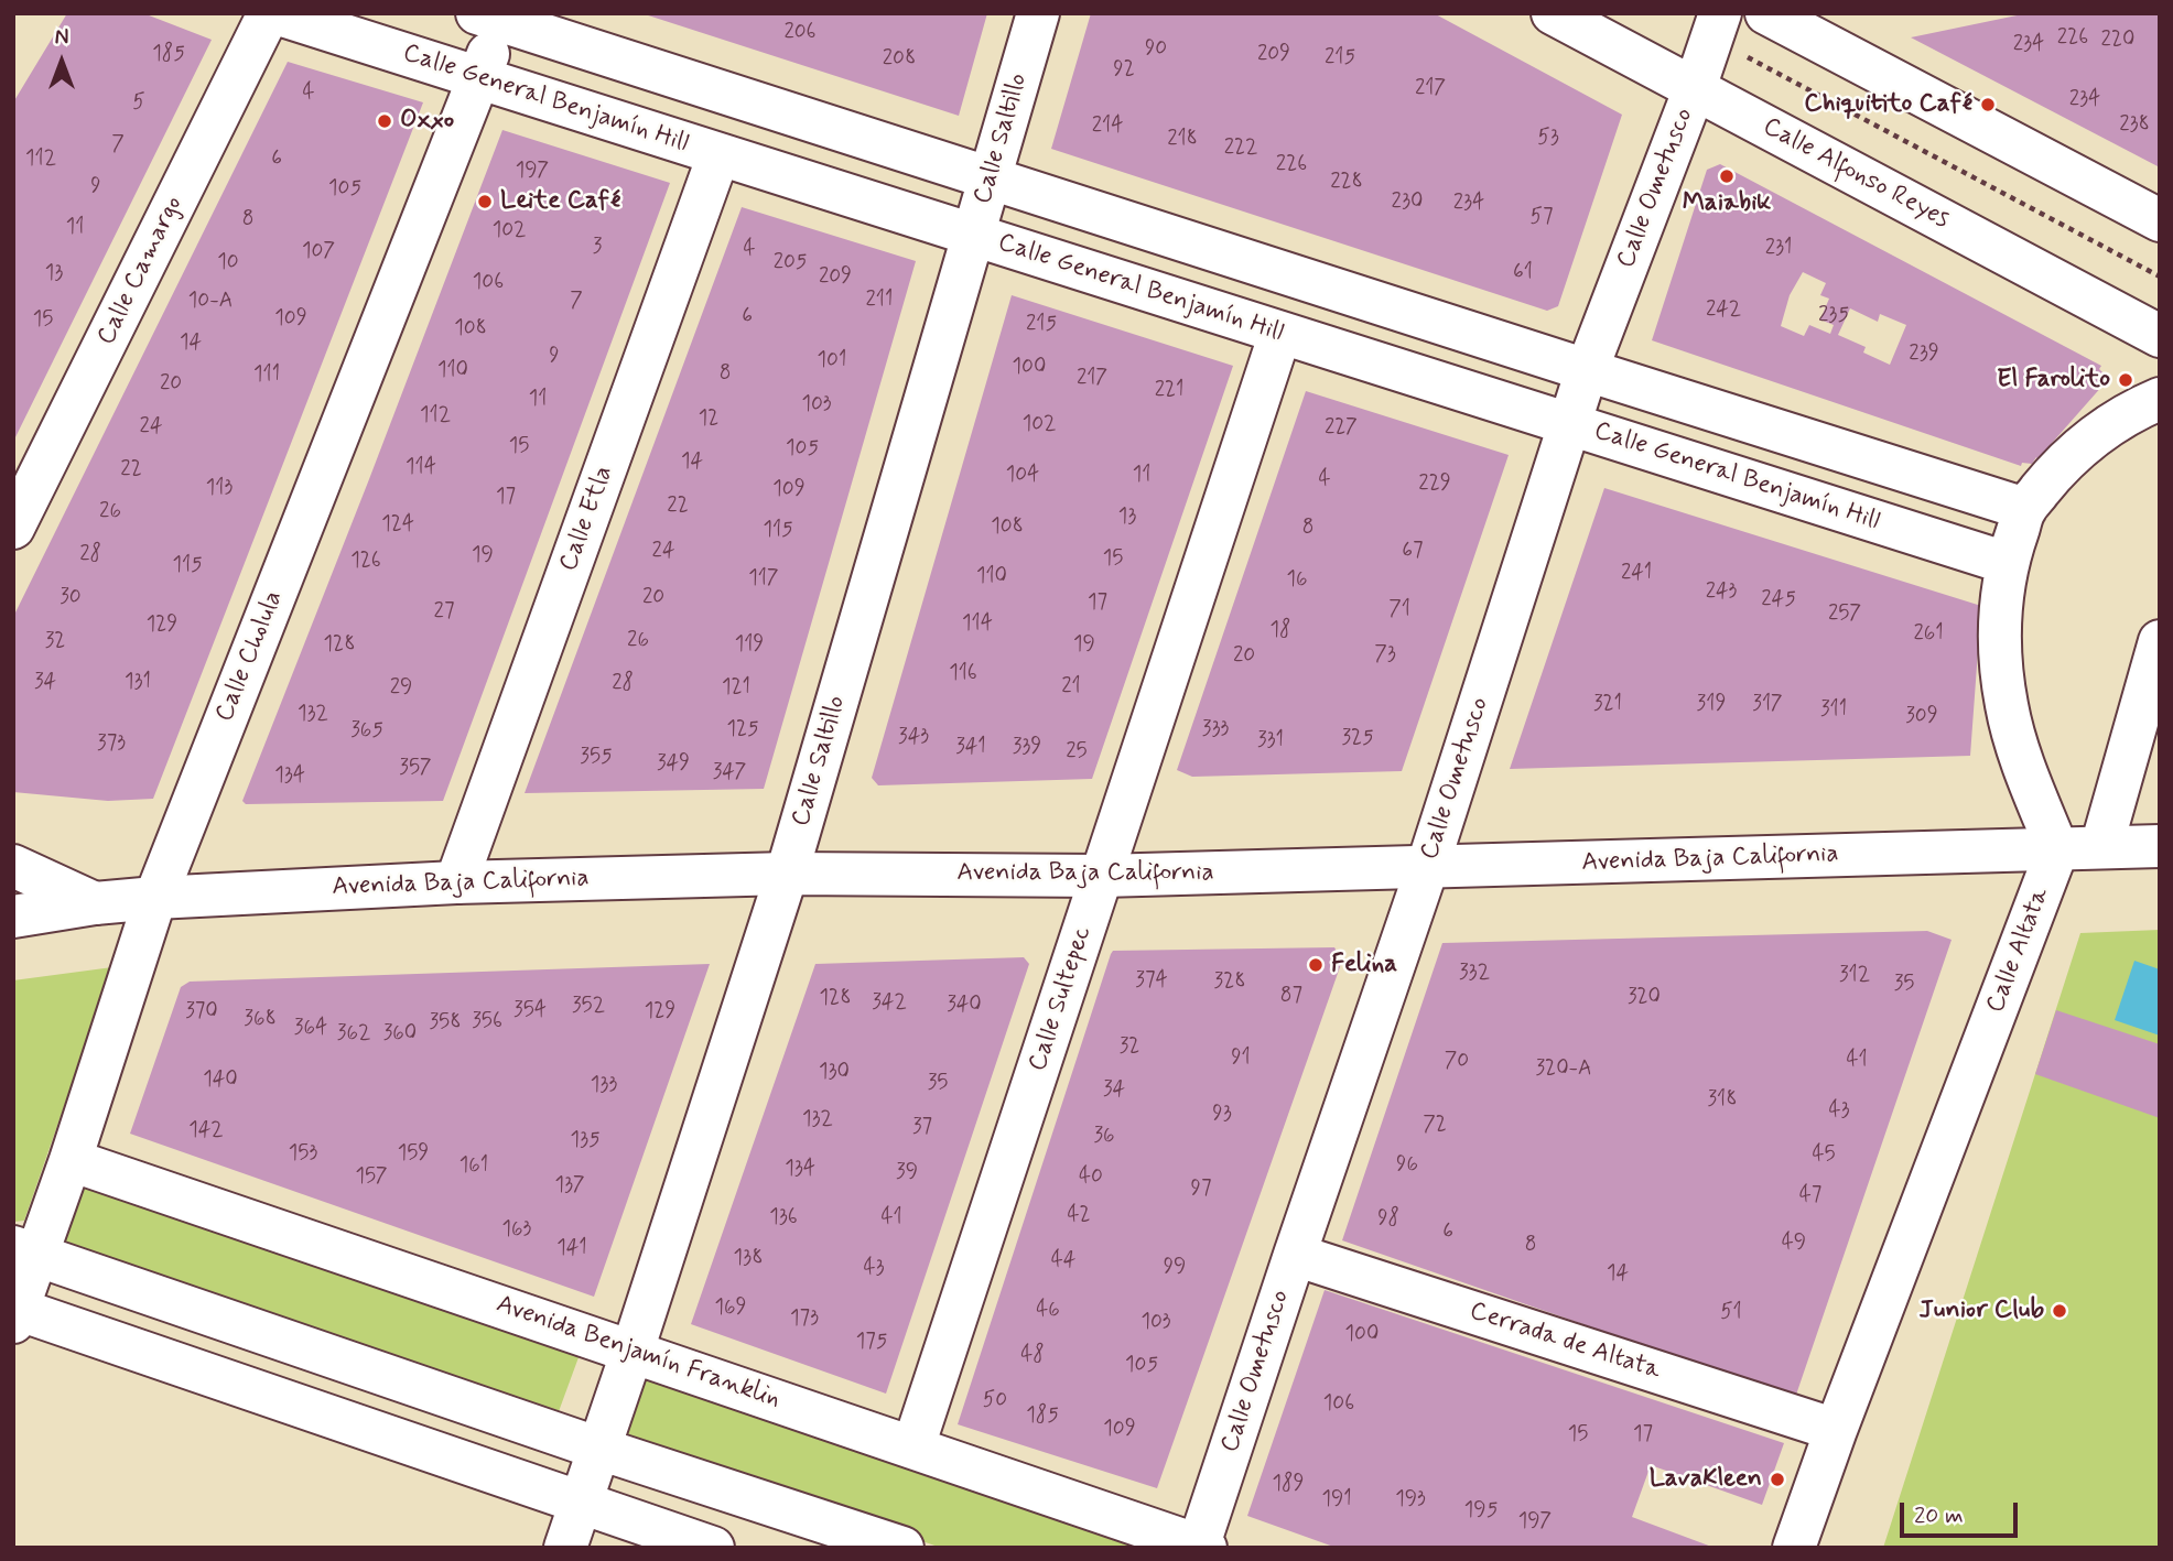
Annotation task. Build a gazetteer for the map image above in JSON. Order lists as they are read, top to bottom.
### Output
{
  "streets": {
    "street": [
      "Calle General Benjamín Hill",
      "Calle Saltillo",
      "Calle Alfonso Reyes",
      "Calle Ometusco",
      "Calle Camargo",
      "Calle Etla",
      "Calle Cholula",
      "Avenida Baja California",
      "Calle Altata",
      "Calle Sultepec",
      "Cerrada de Altata",
      "Avenida Benjamín Franklin"
    ]
  },
  "crossings": [
    ["Calle General Benjamín Hill", "Calle Saltillo"],
    ["Calle General Benjamín Hill", "Calle Ometusco"],
    ["Calle General Benjamín Hill", "Calle Etla"],
    ["Calle General Benjamín Hill", "Calle Cholula"],
    ["Calle General Benjamín Hill", "Calle Sultepec"],
    ["Calle Saltillo", "Avenida Baja California"],
    ["Calle Saltillo", "Avenida Benjamín Franklin"],
    ["Calle Alfonso Reyes", "Calle Ometusco"],
    ["Calle Ometusco", "Avenida Baja California"],
    ["Calle Ometusco", "Cerrada de Altata"],
    ["Calle Ometusco", "Avenida Benjamín Franklin"],
    ["Calle Etla", "Avenida Baja California"],
    ["Calle Cholula", "Avenida Baja California"],
    ["Calle Cholula", "Avenida Benjamín Franklin"],
    ["Avenida Baja California", "Calle Altata"],
    ["Avenida Baja California", "Calle Sultepec"],
    ["Calle Altata", "Cerrada de Altata"],
    ["Calle Sultepec", "Avenida Benjamín Franklin"]
  ],
  "places": [
    "Chiquitito Café",
    "Oxxo",
    "Maiabik",
    "Leite Café",
    "El Farolito",
    "Felina",
    "Junior Club",
    "LavaKleen"
  ],
  "house_numbers": [
    "206",
    "226",
    "220",
    "234",
    "90",
    "185",
    "209",
    "215",
    "208",
    "92",
    "217",
    "4",
    "234",
    "5",
    "238",
    "214",
    "53",
    "218",
    "7",
    "222",
    "112",
    "6",
    "226",
    "197",
    "228",
    "9",
    "105",
    "230",
    "234",
    "57",
    "8",
    "11",
    "102",
    "3",
    "231",
    "4",
    "107",
    "10",
    "205",
    "61",
    "13",
    "209",
    "106",
    "211",
    "10-A",
    "7",
    "242",
    "235",
    "6",
    "109",
    "15",
    "215",
    "108",
    "14",
    "239",
    "9",
    "101",
    "100",
    "110",
    "8",
    "111",
    "217",
    "20",
    "221",
    "11",
    "103",
    "112",
    "12",
    "102",
    "24",
    "227",
    "15",
    "105",
    "14",
    "114",
    "22",
    "104",
    "11",
    "4",
    "229",
    "113",
    "109",
    "17",
    "22",
    "26",
    "13",
    "124",
    "108",
    "8",
    "115",
    "24",
    "67",
    "28",
    "19",
    "15",
    "126",
    "115",
    "241",
    "110",
    "117",
    "16",
    "243",
    "30",
    "20",
    "245",
    "17",
    "71",
    "27",
    "257",
    "114",
    "129",
    "18",
    "261",
    "26",
    "32",
    "128",
    "119",
    "19",
    "73",
    "20",
    "116",
    "34",
    "131",
    "28",
    "21",
    "29",
    "121",
    "321",
    "319",
    "317",
    "311",
    "132",
    "309",
    "125",
    "333",
    "365",
    "343",
    "325",
    "331",
    "373",
    "341",
    "339",
    "25",
    "355",
    "349",
    "357",
    "347",
    "134",
    "332",
    "312",
    "374",
    "328",
    "35",
    "87",
    "320",
    "128",
    "342",
    "340",
    "352",
    "354",
    "370",
    "129",
    "368",
    "356",
    "358",
    "364",
    "362",
    "360",
    "32",
    "91",
    "41",
    "70",
    "320-A",
    "130",
    "140",
    "35",
    "133",
    "34",
    "318",
    "43",
    "93",
    "132",
    "72",
    "37",
    "142",
    "36",
    "135",
    "153",
    "159",
    "45",
    "96",
    "161",
    "134",
    "39",
    "157",
    "40",
    "137",
    "97",
    "47",
    "42",
    "136",
    "41",
    "98",
    "163",
    "6",
    "49",
    "8",
    "141",
    "138",
    "44",
    "99",
    "43",
    "14",
    "169",
    "46",
    "51",
    "173",
    "103",
    "100",
    "175",
    "48",
    "105",
    "50",
    "106",
    "185",
    "109",
    "15",
    "17",
    "189",
    "191",
    "193",
    "195",
    "197"
  ],
  "scale_bar": "20 m",
  "north": "top"
}
